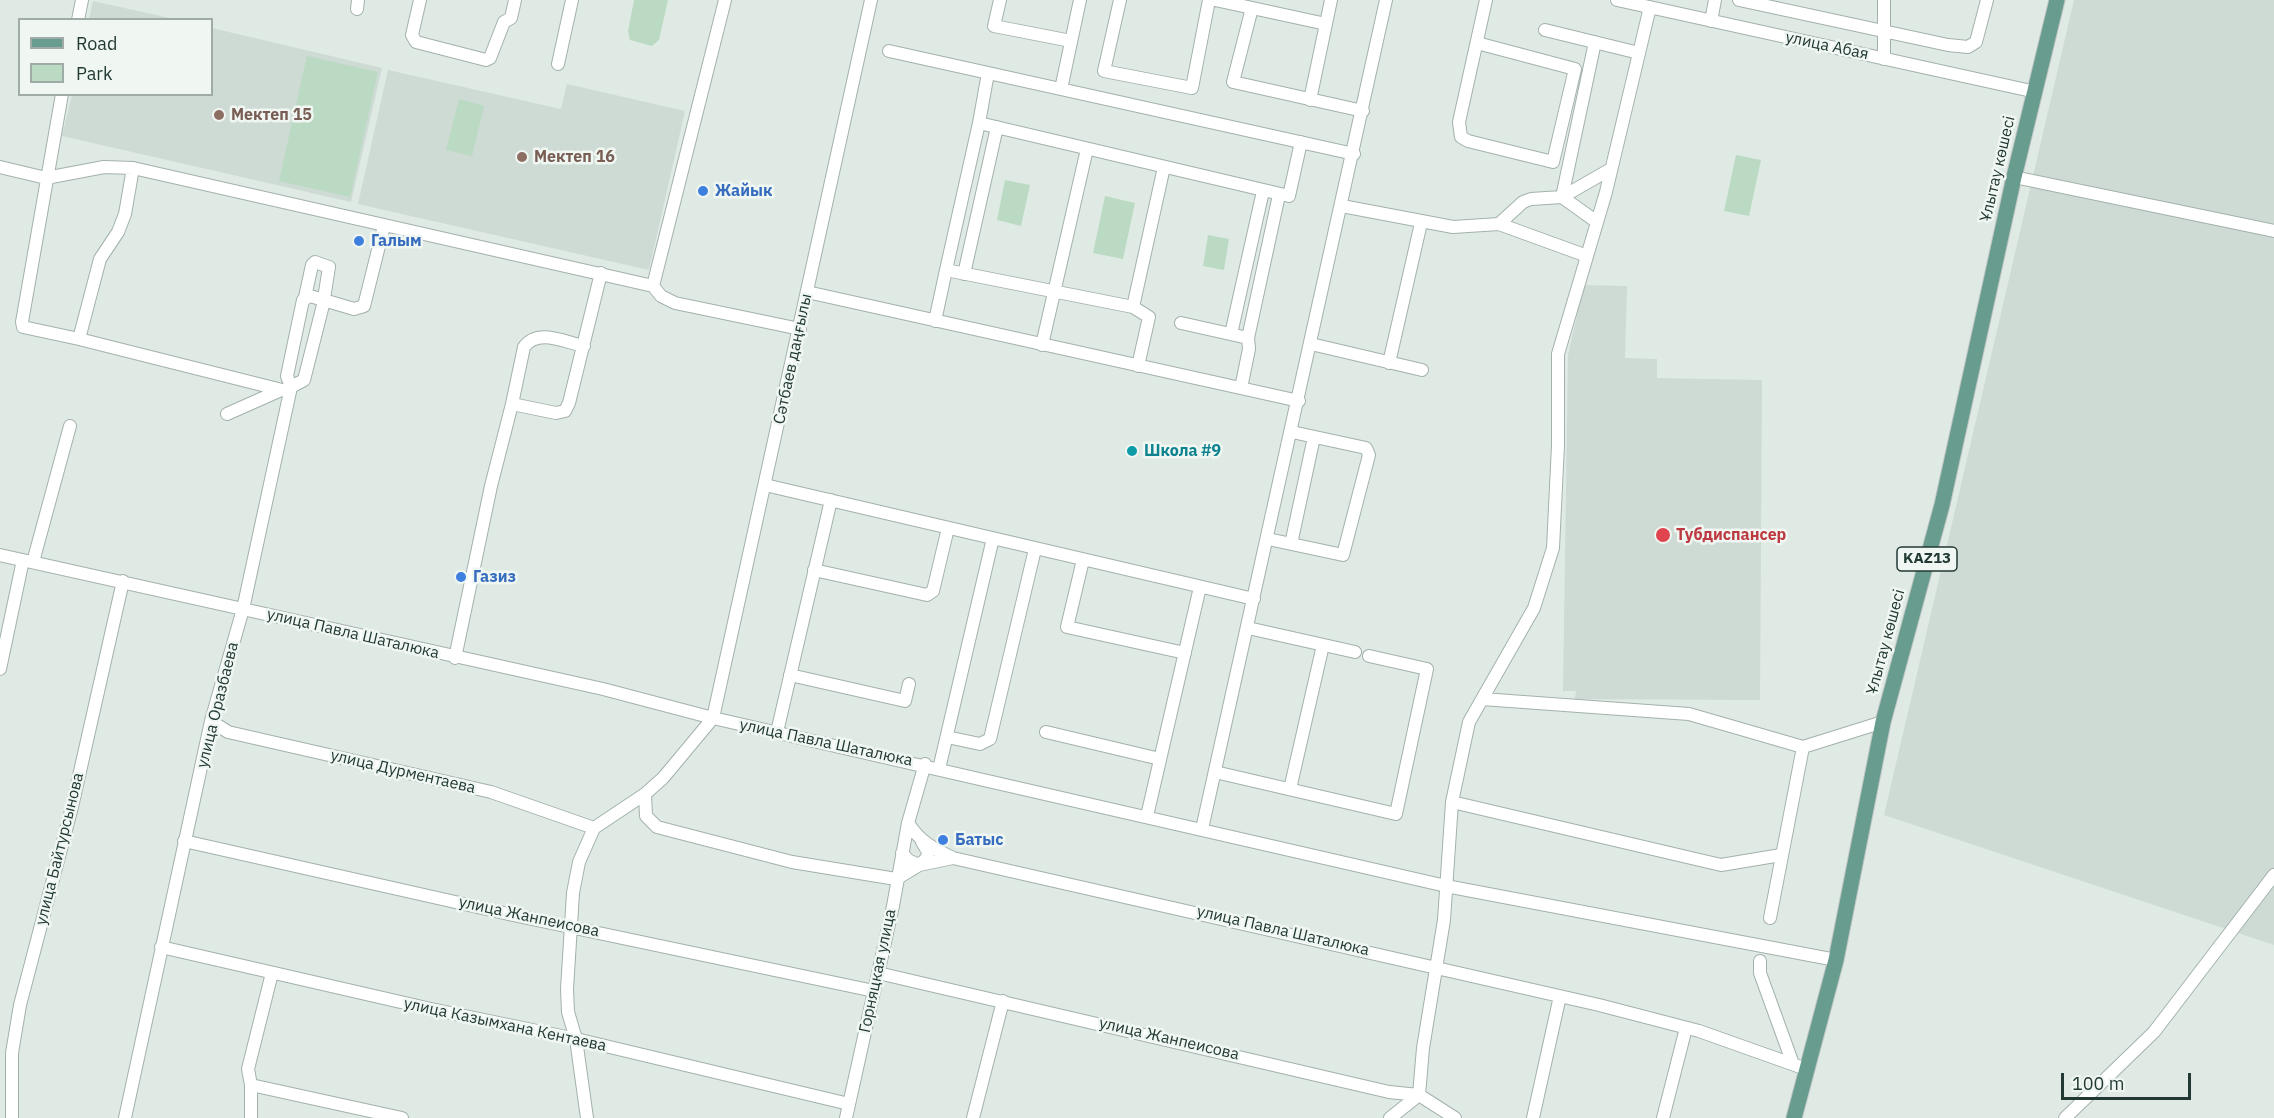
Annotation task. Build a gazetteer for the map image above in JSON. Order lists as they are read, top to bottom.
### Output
{
  "streets": {
    "main road": ["Ұлытау көшесі", "KAZ13"],
    "street": [
      "улица Абая",
      "Сәтбаев даңғылы",
      "улица Павла Шаталюка",
      "улица Оразбаева",
      "улица Дурментаева",
      "улица Байтурсынова",
      "улица Жанпеисова",
      "Горняцкая улица",
      "улица Казымхана Кентаева"
    ]
  },
  "crossings": [
    ["улица Абая", "Ұлытау көшесі"],
    ["Ұлытау көшесі", "улица Павла Шаталюка"],
    ["Сәтбаев даңғылы", "улица Павла Шаталюка"],
    ["улица Павла Шаталюка", "улица Оразбаева"],
    ["улица Павла Шаталюка", "улица Байтурсынова"],
    ["улица Павла Шаталюка", "Горняцкая улица"],
    ["улица Оразбаева", "улица Дурментаева"],
    ["улица Оразбаева", "улица Жанпеисова"],
    ["улица Оразбаева", "улица Казымхана Кентаева"],
    ["улица Жанпеисова", "Горняцкая улица"],
    ["Горняцкая улица", "улица Казымхана Кентаева"]
  ],
  "places": [
    "Мектеп 15",
    "Мектеп 16",
    "Жайык",
    "Галым",
    "Школа #9",
    "Тубдиспансер",
    "Газиз",
    "Батыс"
  ],
  "legend": ["Road", "Park"],
  "scale_bar": "100 m"
}
